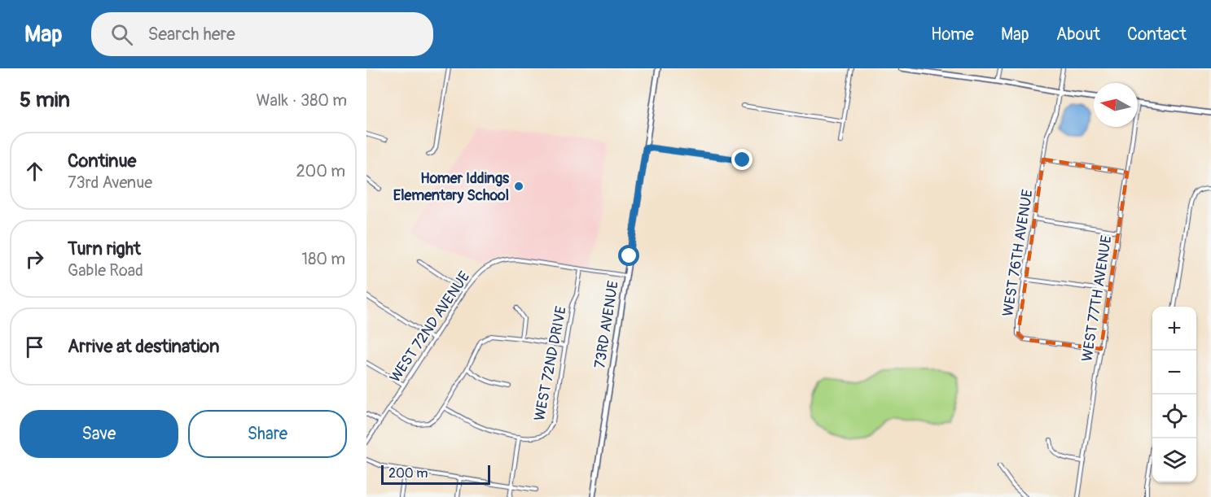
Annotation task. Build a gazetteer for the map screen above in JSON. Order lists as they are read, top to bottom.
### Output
{
  "streets": {
    "street": [
      "WEST 76TH AVENUE",
      "WEST 77TH AVENUE",
      "73RD AVENUE",
      "WEST 72ND AVENUE",
      "WEST 72ND DRIVE"
    ]
  },
  "crossings": [
    ["WEST 76TH AVENUE", "WEST 77TH AVENUE"],
    ["WEST 72ND AVENUE", "WEST 72ND DRIVE"]
  ],
  "places": ["Homer Iddings Elementary School"],
  "scale_bar": "200 m",
  "north": "left",
  "page": {
    "header": "Map",
    "search": "Search here",
    "nav": [
      "Home",
      "Map",
      "About",
      "Contact"
    ],
    "heading": ["5 min", "Walk · 380 m"],
    "list": [
      ["Continue", "73rd Avenue", "200 m"],
      ["Turn right", "Gable Road", "180 m"],
      "Arrive at destination"
    ],
    "map_buttons": ["+", "−"],
    "buttons": ["Save", "Share"],
    "scale": "200 m"
  }
}
